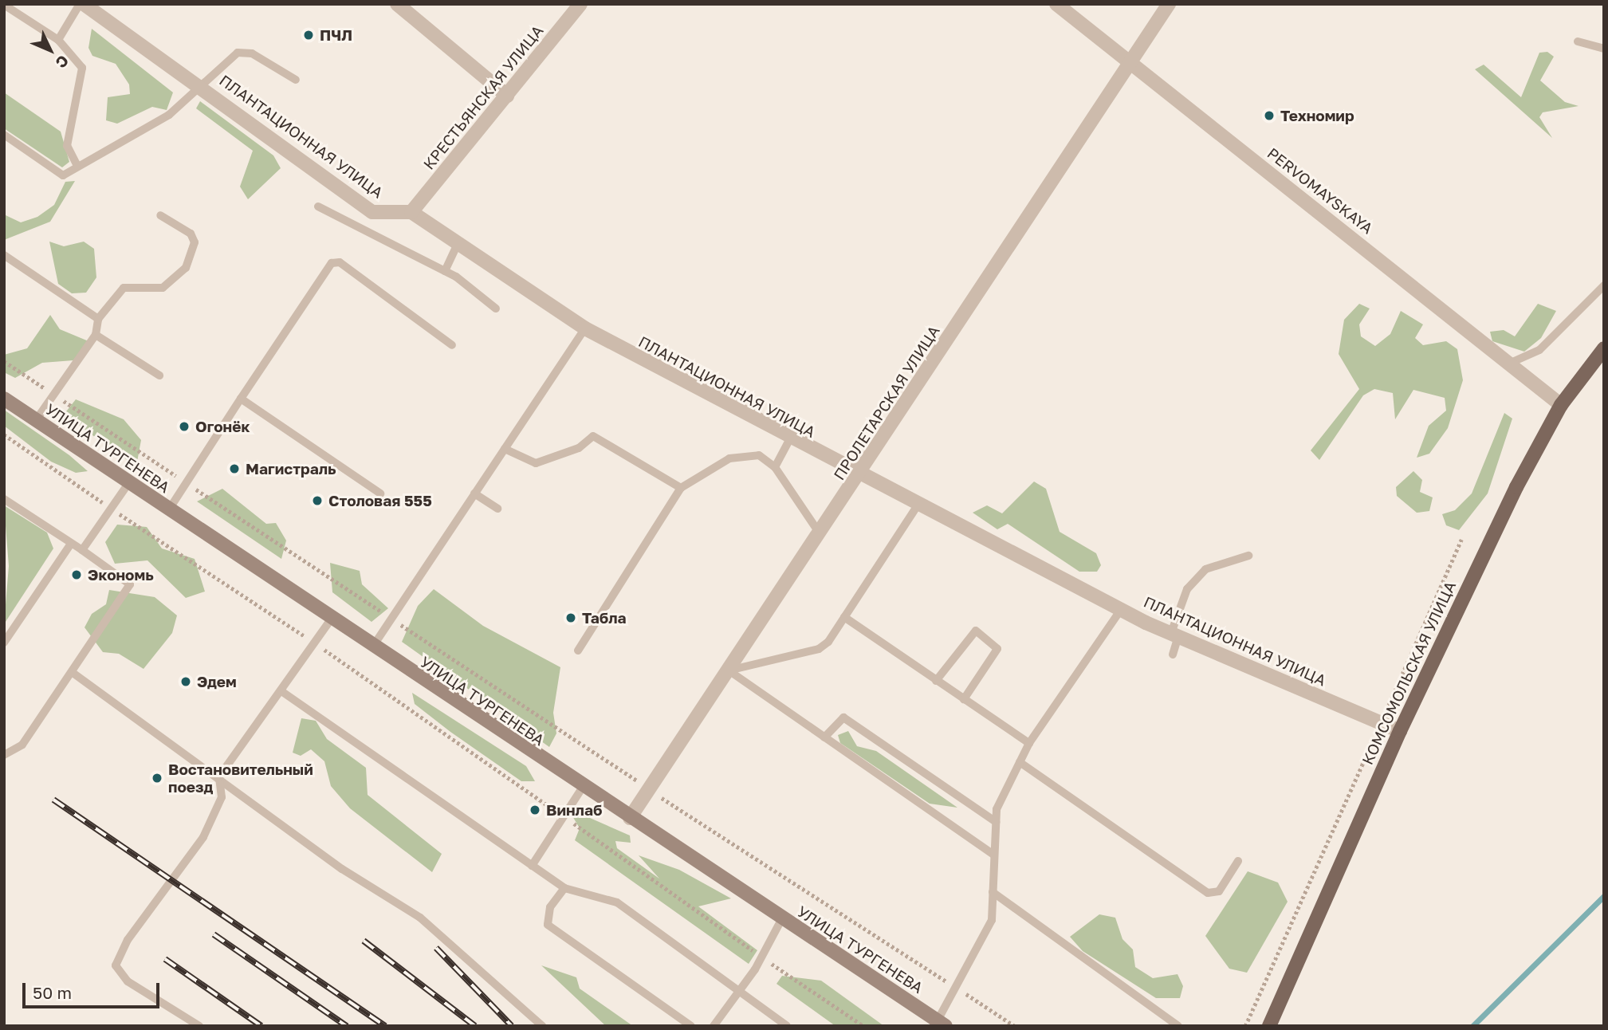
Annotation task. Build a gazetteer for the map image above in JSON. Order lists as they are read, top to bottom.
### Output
{
  "streets": {
    "main road": ["УЛИЦА ТУРГЕНЕВА", "КОМСОМОЛЬСКАЯ УЛИЦА"],
    "street": [
      "КРЕСТЬЯНСКАЯ УЛИЦА",
      "ПЛАНТАЦИОННАЯ УЛИЦА",
      "PERVOMAYSKAYA",
      "ПРОЛЕТАРСКАЯ УЛИЦА"
    ]
  },
  "crossings": [
    ["КРЕСТЬЯНСКАЯ УЛИЦА", "ПЛАНТАЦИОННАЯ УЛИЦА"],
    ["ПЛАНТАЦИОННАЯ УЛИЦА", "ПРОЛЕТАРСКАЯ УЛИЦА"],
    ["ПЛАНТАЦИОННАЯ УЛИЦА", "КОМСОМОЛЬСКАЯ УЛИЦА"],
    ["PERVOMAYSKAYA", "ПРОЛЕТАРСКАЯ УЛИЦА"],
    ["PERVOMAYSKAYA", "КОМСОМОЛЬСКАЯ УЛИЦА"],
    ["ПРОЛЕТАРСКАЯ УЛИЦА", "УЛИЦА ТУРГЕНЕВА"]
  ],
  "places": [
    "ПЧЛ",
    "Техномир",
    "Огонёк",
    "Магистраль",
    "Столовая 555",
    "Экономь",
    "Табла",
    "Эдем",
    "Востановительный поезд",
    "Винлаб"
  ],
  "scale_bar": "50 m",
  "north": "bottom right"
}
